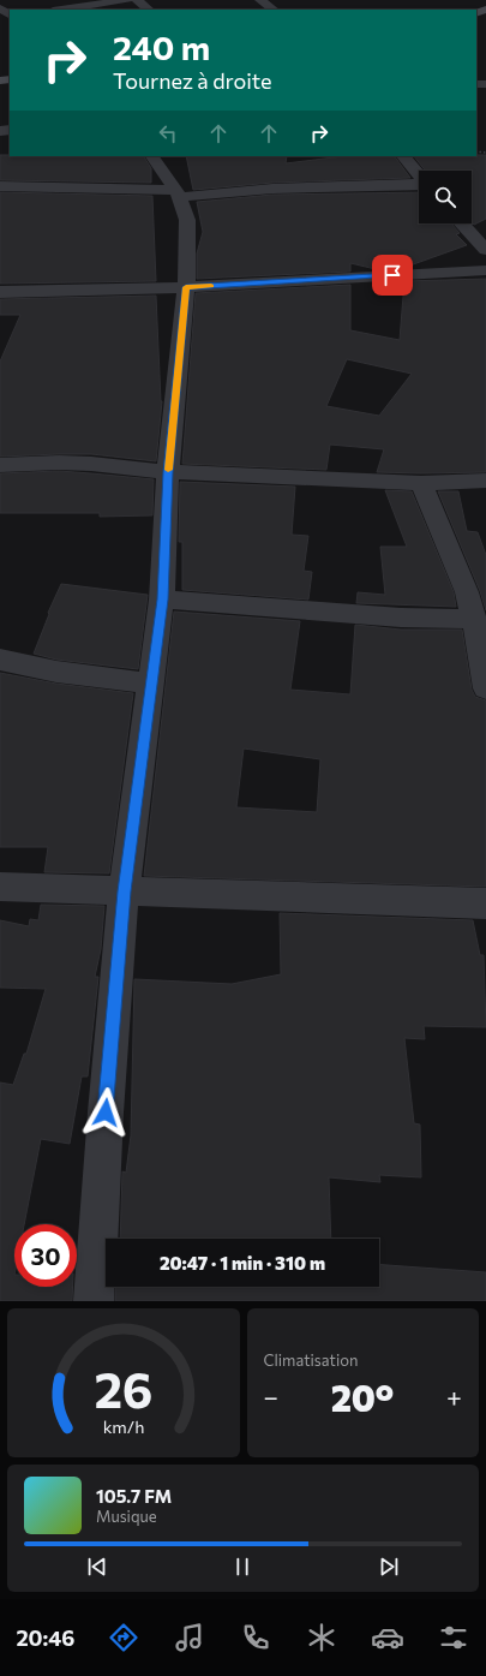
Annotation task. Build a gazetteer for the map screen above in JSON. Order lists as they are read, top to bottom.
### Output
{
  "page": {
    "turn": ["240 m", "Tournez à droite"],
    "limit": "30",
    "trip": "20:47 · 1 min · 310 m",
    "tile": "Climatisation",
    "heat": ["−", "20°", "+"],
    "song": ["105.7 FM", "Musique"],
    "tabs": "20:46",
    "gauge": ["26", "km/h"]
  }
}
